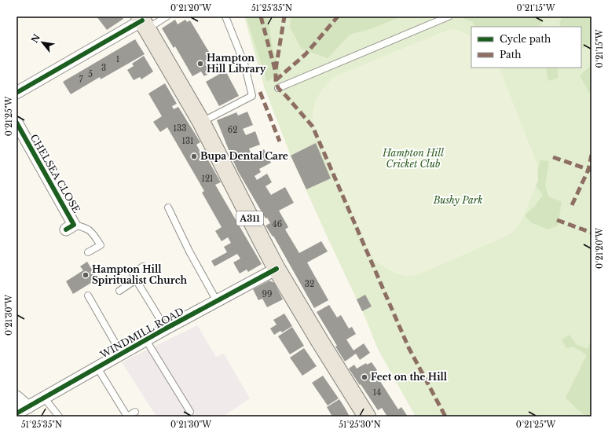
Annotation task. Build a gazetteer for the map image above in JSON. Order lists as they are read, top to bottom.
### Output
{
  "streets": {
    "main road": ["A311"],
    "street": ["CHELSEA CLOSE", "WINDMILL ROAD"]
  },
  "crossings": [
    ["A311", "WINDMILL ROAD"]
  ],
  "parks": ["Hampton Hill Cricket Club", "Bushy Park"],
  "places": [
    "Hampton Hill Library",
    "Bupa Dental Care",
    "Hampton Hill Spiritualist Church",
    "Feet on the Hill"
  ],
  "house_numbers": [
    "1",
    "3",
    "5",
    "7",
    "133",
    "62",
    "131",
    "121",
    "46",
    "32",
    "99",
    "14"
  ],
  "legend": ["Cycle path", "Path"],
  "north": "top left",
  "coordinates": [
    "0°21'20\"W",
    "51°25'35\"N",
    "0°21'15\"W",
    "0°21'25\"W",
    "0°21'30\"W",
    "51°25'30\"N"
  ]
}
